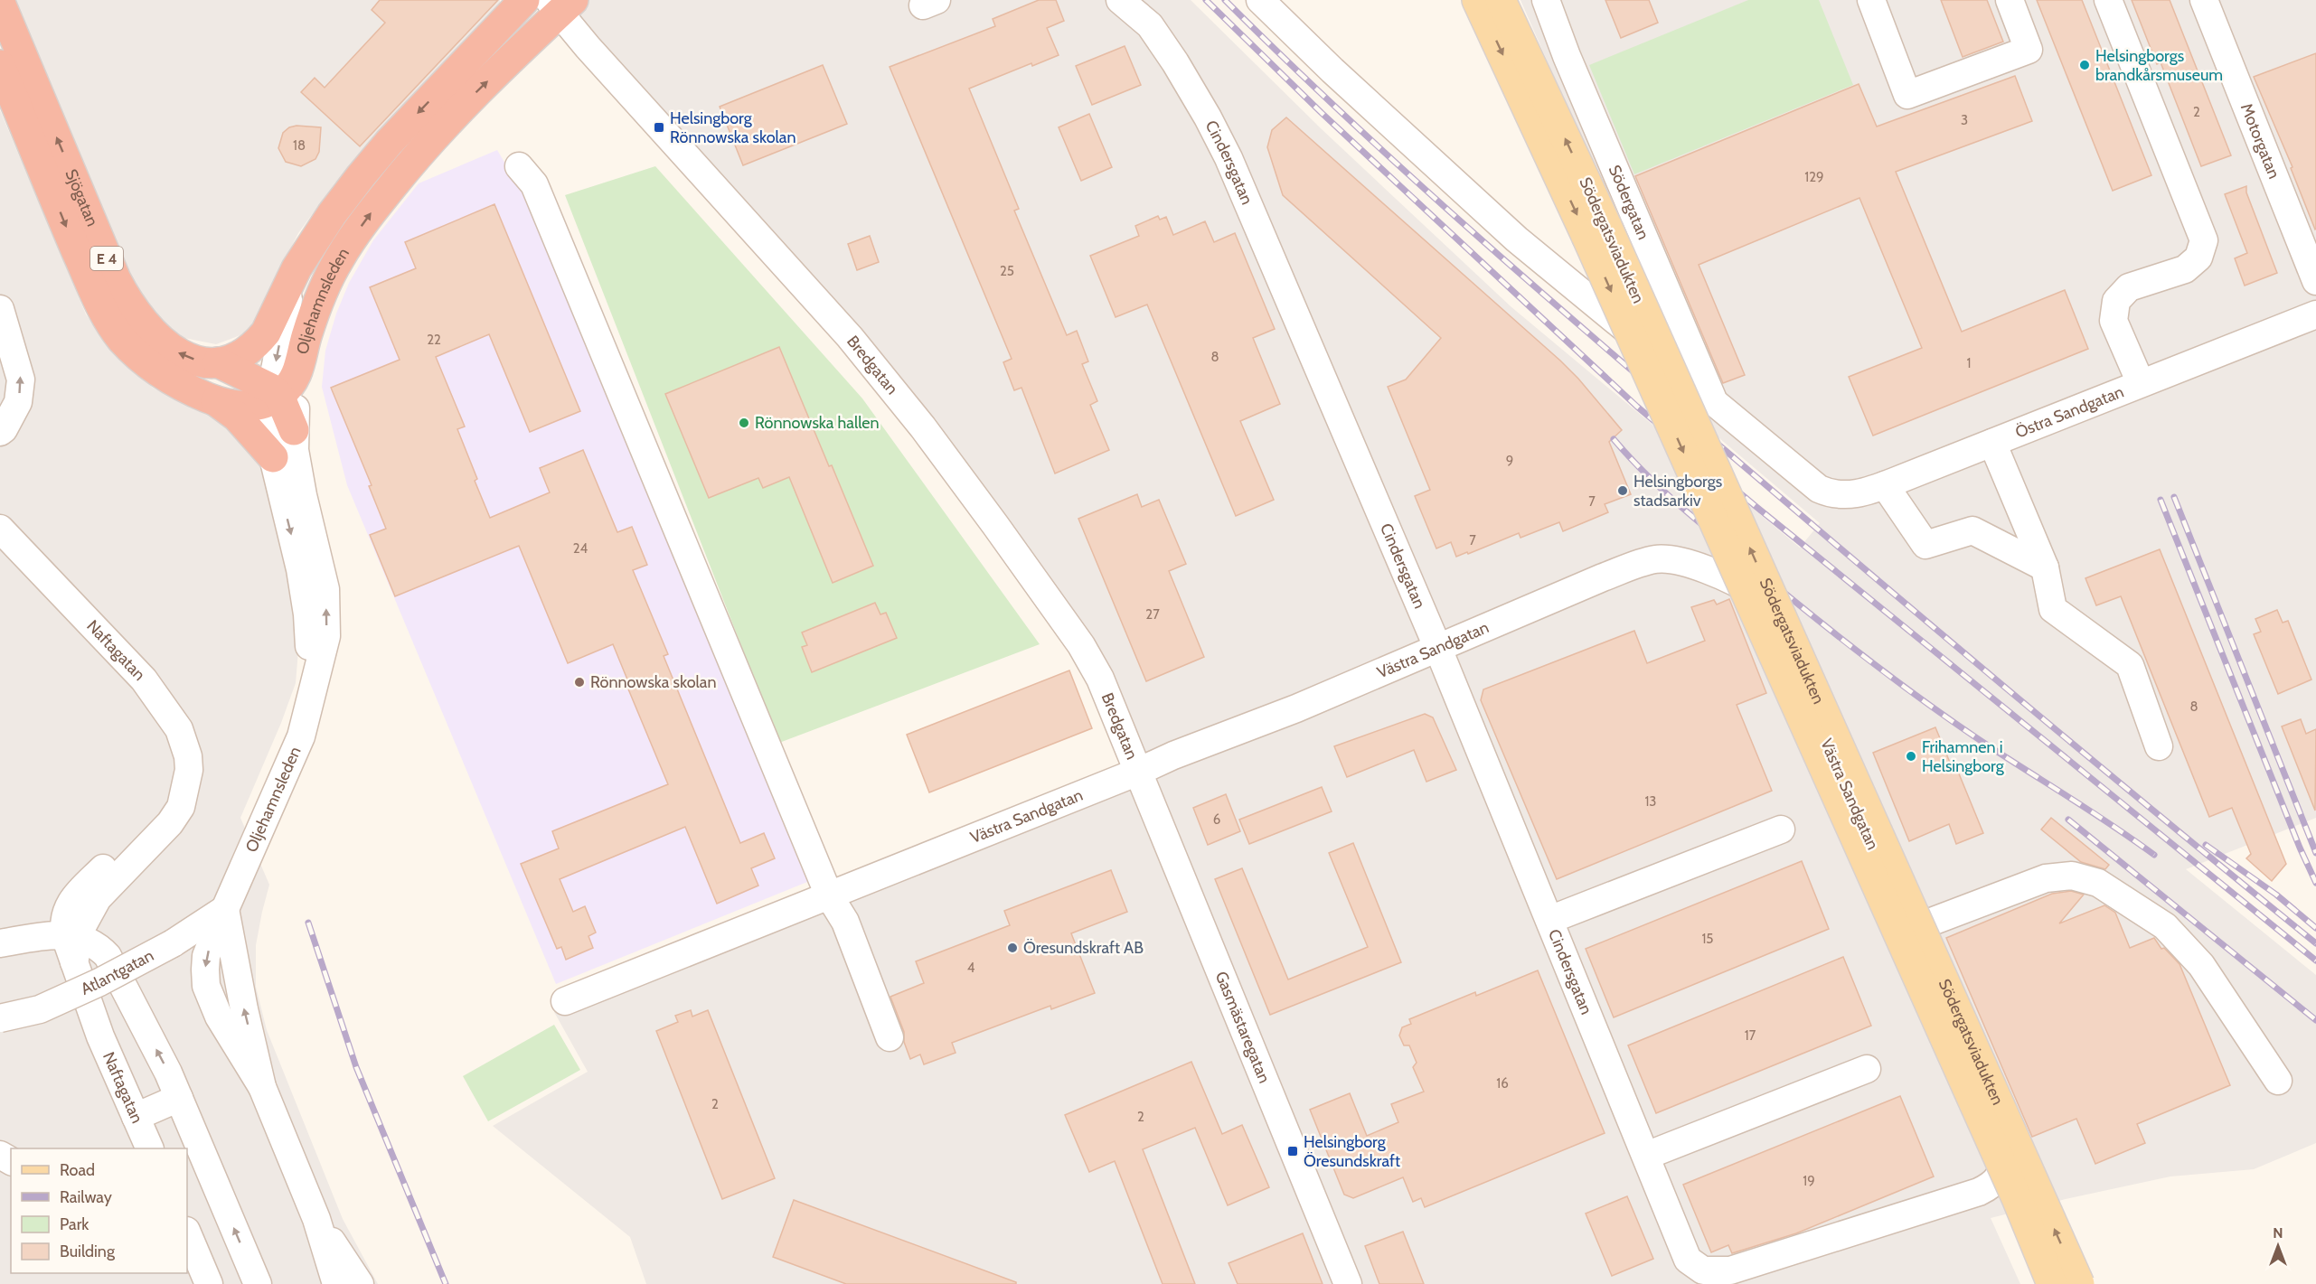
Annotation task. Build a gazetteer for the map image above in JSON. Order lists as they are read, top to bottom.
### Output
{
  "streets": {
    "highway": ["Sjögatan", "E 4", "Oljehamnsleden"],
    "main road": ["Södergatsviadukten"],
    "street": [
      "Motorgatan",
      "Cindersgatan",
      "Södergatan",
      "Bredgatan",
      "Östra Sandgatan",
      "Naftagatan",
      "Västra Sandgatan",
      "Atlantgatan",
      "Gasmästaregatan"
    ]
  },
  "crossings": [
    ["Cindersgatan", "Västra Sandgatan"],
    ["Sjögatan", "Oljehamnsleden"],
    ["Södergatan", "Östra Sandgatan"],
    ["Oljehamnsleden", "Bredgatan"],
    ["Oljehamnsleden", "Atlantgatan"],
    ["Bredgatan", "Västra Sandgatan"],
    ["Bredgatan", "Gasmästaregatan"],
    ["Västra Sandgatan", "Gasmästaregatan"]
  ],
  "places": {
    "other": [
      "Helsingborgs brandkårsmuseum",
      "Rönnowska hallen",
      "Helsingborgs stadsarkiv",
      "Rönnowska skolan",
      "Frihamnen i Helsingborg",
      "Öresundskraft AB"
    ],
    "transit": ["Helsingborg Rönnowska skolan", "Helsingborg Öresundskraft"]
  },
  "house_numbers": [
    "2",
    "3",
    "18",
    "129",
    "25",
    "22",
    "8",
    "1",
    "9",
    "7",
    "7",
    "24",
    "27",
    "8",
    "13",
    "6",
    "15",
    "4",
    "17",
    "16",
    "2",
    "2",
    "19"
  ],
  "legend": [
    "Road",
    "Railway",
    "Park",
    "Building"
  ],
  "north": "top"
}
